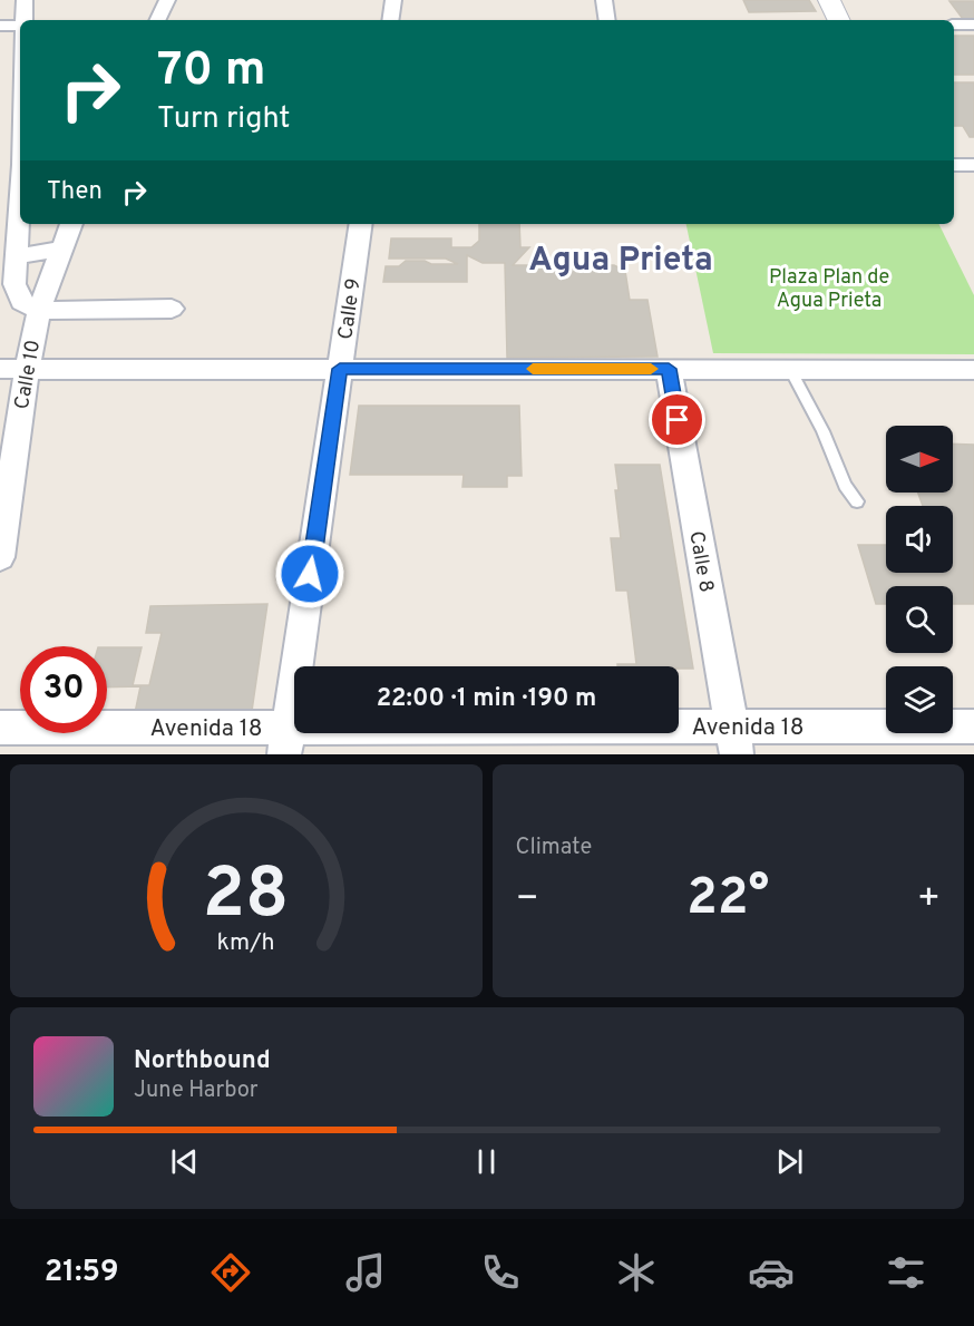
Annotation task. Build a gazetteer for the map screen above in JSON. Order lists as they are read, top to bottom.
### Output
{
  "streets": {
    "street": [
      "Calle 9",
      "Calle 10",
      "Calle 8",
      "Avenida 18"
    ]
  },
  "crossings": [
    ["Calle 9", "Avenida 18"],
    ["Calle 8", "Avenida 18"]
  ],
  "districts": ["Agua Prieta"],
  "parks": ["Plaza Plan de Agua Prieta"],
  "north": "right",
  "page": {
    "turn": ["70 m", "Turn right"],
    "then": "Then",
    "limit": "30",
    "trip": "22:00 · 1 min · 190 m",
    "tile": "Climate",
    "heat": ["−", "22°", "+"],
    "song": ["Northbound", "June Harbor"],
    "tabs": "21:59",
    "gauge": ["28", "km/h"]
  }
}
